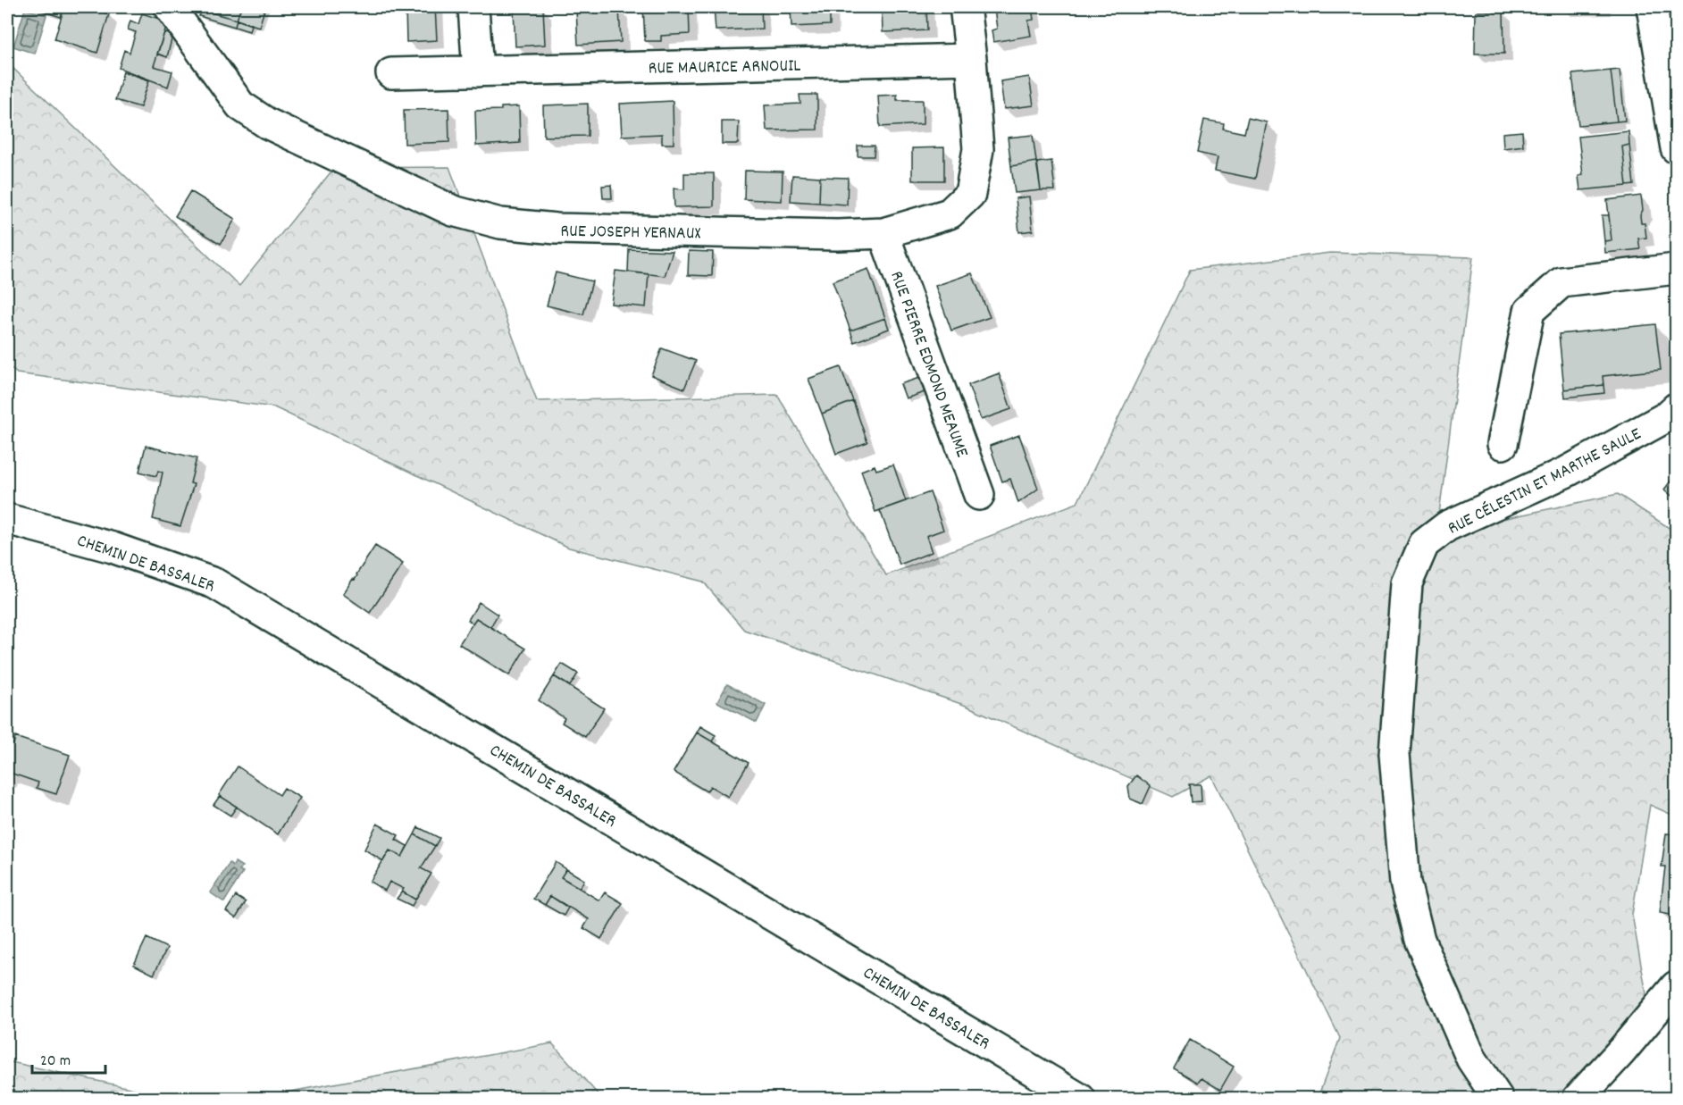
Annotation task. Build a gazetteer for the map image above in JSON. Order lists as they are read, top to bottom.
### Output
{
  "streets": {
    "street": [
      "RUE MAURICE ARNOUIL",
      "RUE JOSEPH YERNAUX",
      "RUE PIERRE EDMOND MEAUME",
      "RUE CÉLESTIN ET MARTHE SAULE",
      "CHEMIN DE BASSALER"
    ]
  },
  "crossings": [
    ["RUE MAURICE ARNOUIL", "RUE JOSEPH YERNAUX"],
    ["RUE JOSEPH YERNAUX", "RUE PIERRE EDMOND MEAUME"]
  ],
  "scale_bar": "20 m"
}
